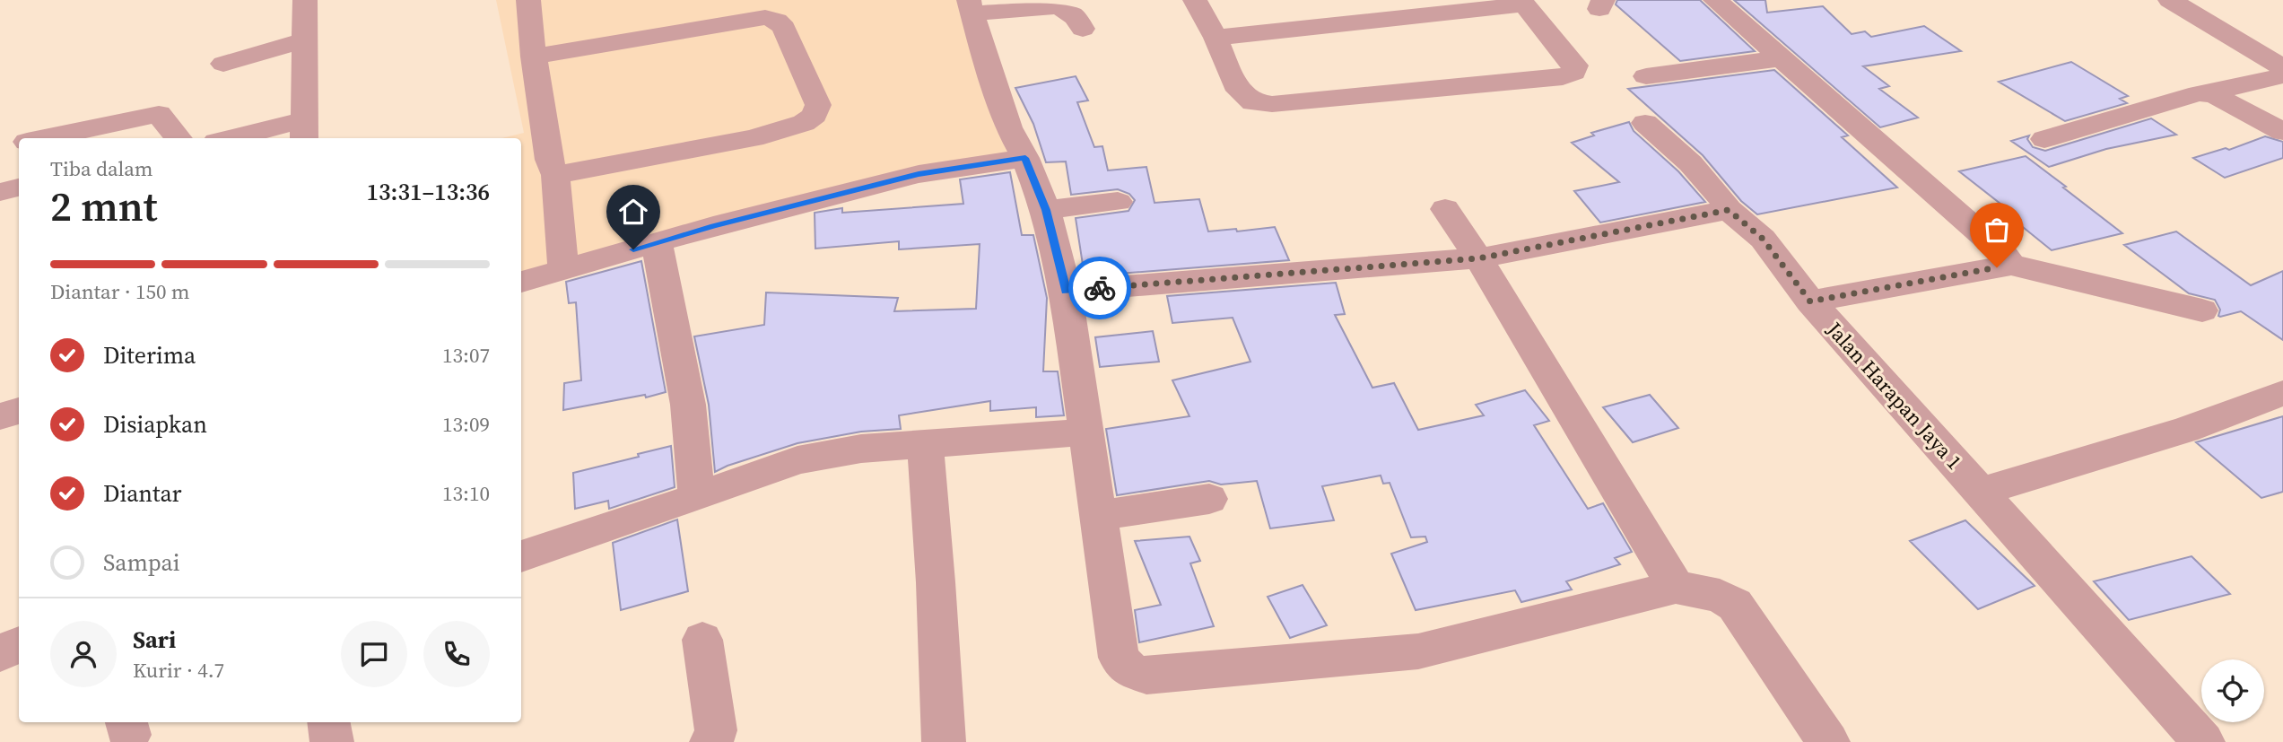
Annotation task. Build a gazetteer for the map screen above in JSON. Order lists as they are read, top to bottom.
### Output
{
  "streets": {
    "street": ["Jalan Harapan Jaya 1"]
  },
  "page": {
    "heading": ["2 mnt", "Tiba dalam", "13:31–13:36"],
    "panel": ["Sari", "Kurir · 4.7"],
    "bar": "Diantar · 150 m",
    "list": [
      ["Diterima", "13:07"],
      ["Disiapkan", "13:09"],
      ["Diantar", "13:10"],
      "Sampai"
    ]
  }
}
